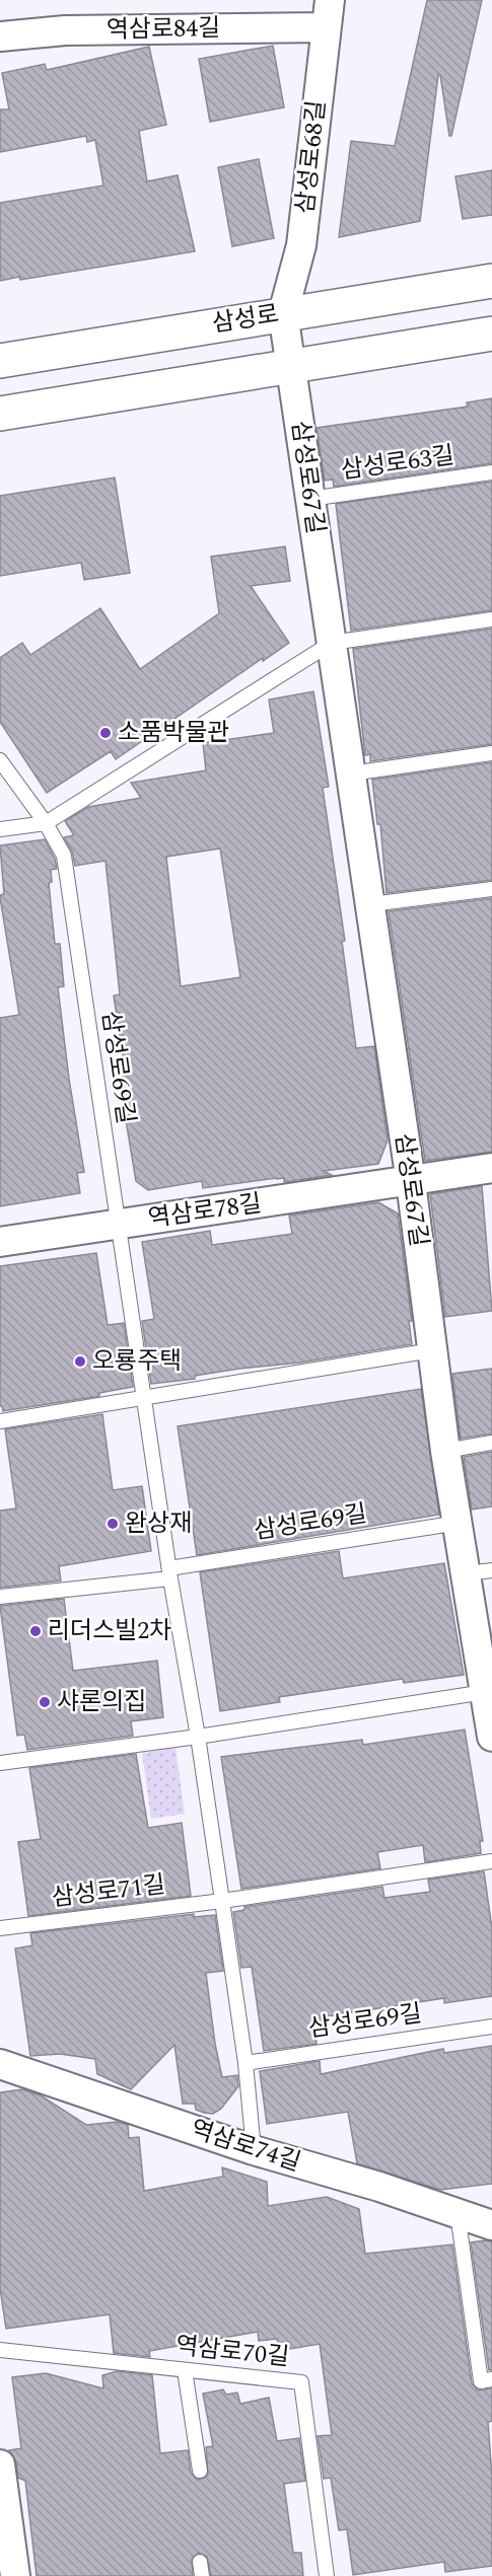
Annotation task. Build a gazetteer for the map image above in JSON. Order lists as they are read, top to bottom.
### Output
{
  "streets": {
    "main road": ["삼성로"],
    "street": [
      "역삼로84길",
      "삼성로68길",
      "삼성로67길",
      "역삼로78길",
      "역삼로74길"
    ],
    "lane": [
      "삼성로63길",
      "삼성로69길",
      "삼성로71길",
      "역삼로70길"
    ]
  },
  "crossings": [
    ["역삼로84길", "삼성로68길"],
    ["삼성로68길", "삼성로"],
    ["삼성로68길", "삼성로67길"],
    ["삼성로", "삼성로67길"],
    ["삼성로63길", "삼성로67길"],
    ["삼성로67길", "삼성로69길"],
    ["삼성로67길", "역삼로78길"],
    ["삼성로69길", "역삼로78길"],
    ["삼성로69길", "삼성로71길"],
    ["삼성로69길", "역삼로74길"]
  ],
  "places": [
    "소품박물관",
    "오룡주택",
    "완상재",
    "리더스빌2차",
    "샤론의집"
  ]
}
